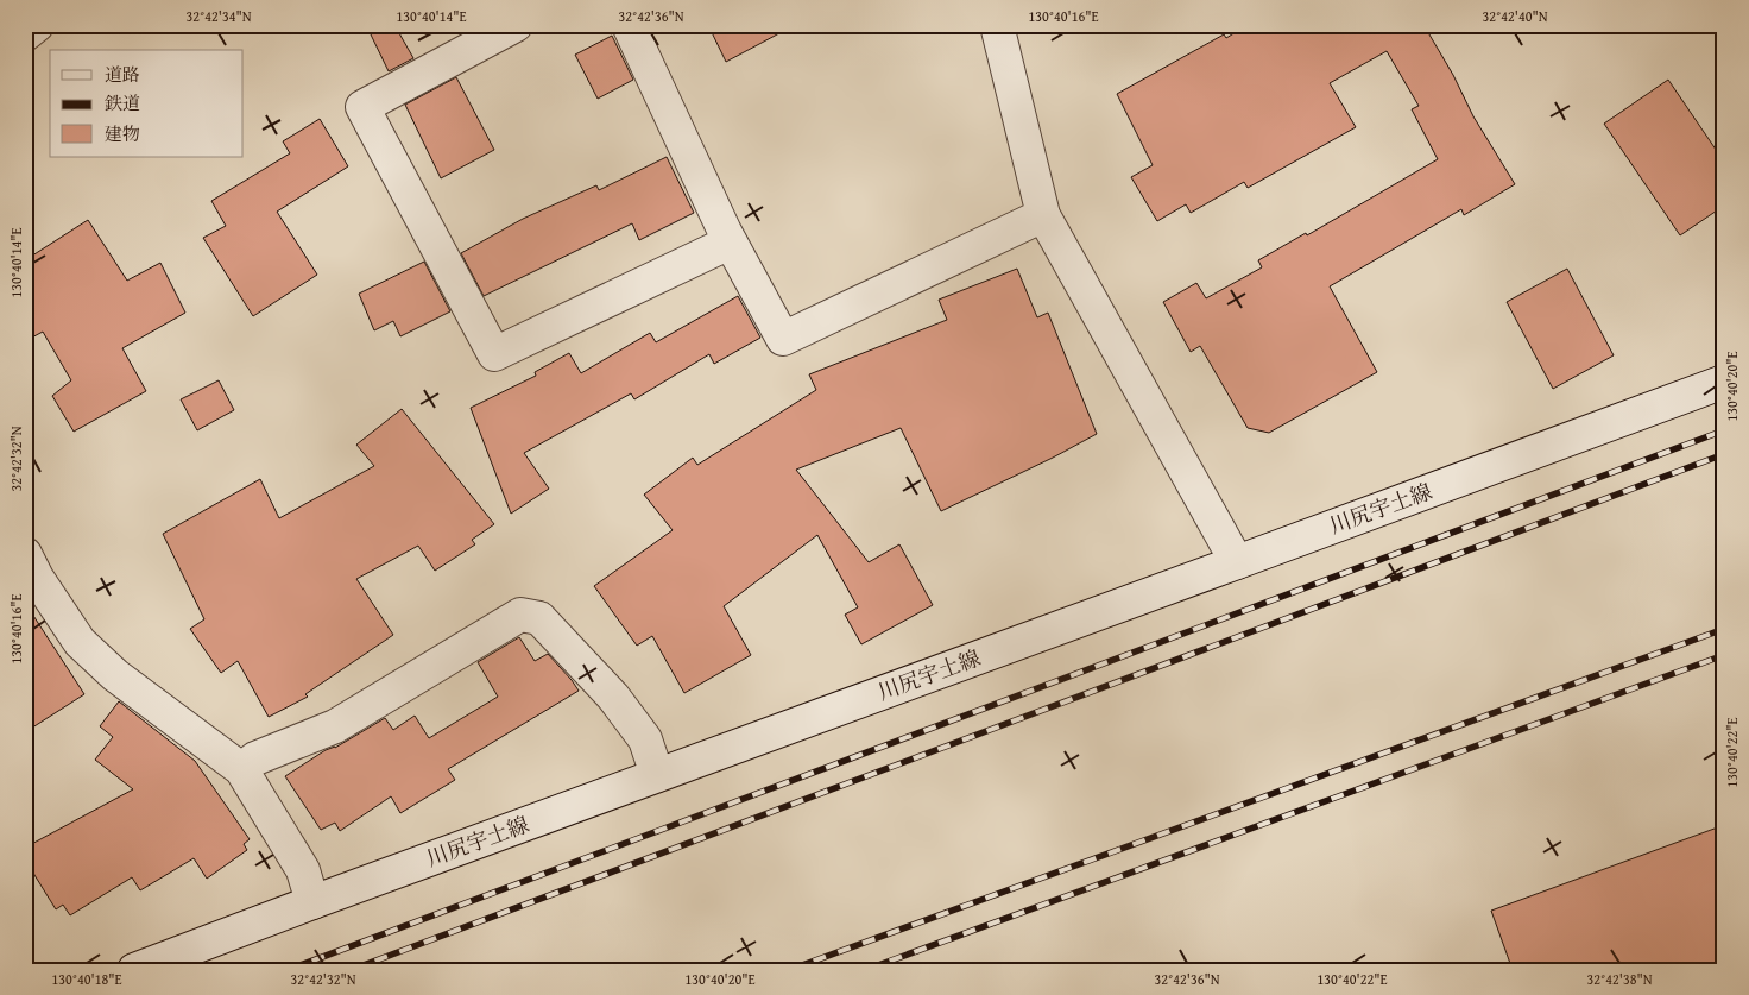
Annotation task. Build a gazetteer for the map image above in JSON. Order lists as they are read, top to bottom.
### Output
{
  "streets": {
    "street": ["川尻宇土線"]
  },
  "legend": ["道路", "鉄道", "建物"],
  "coordinates": [
    "32°42'34\"N",
    "130°40'14\"E",
    "32°42'36\"N",
    "130°40'16\"E",
    "32°42'40\"N",
    "130°40'20\"E",
    "32°42'32\"N",
    "130°40'22\"E",
    "130°40'18\"E",
    "32°42'38\"N"
  ]
}
